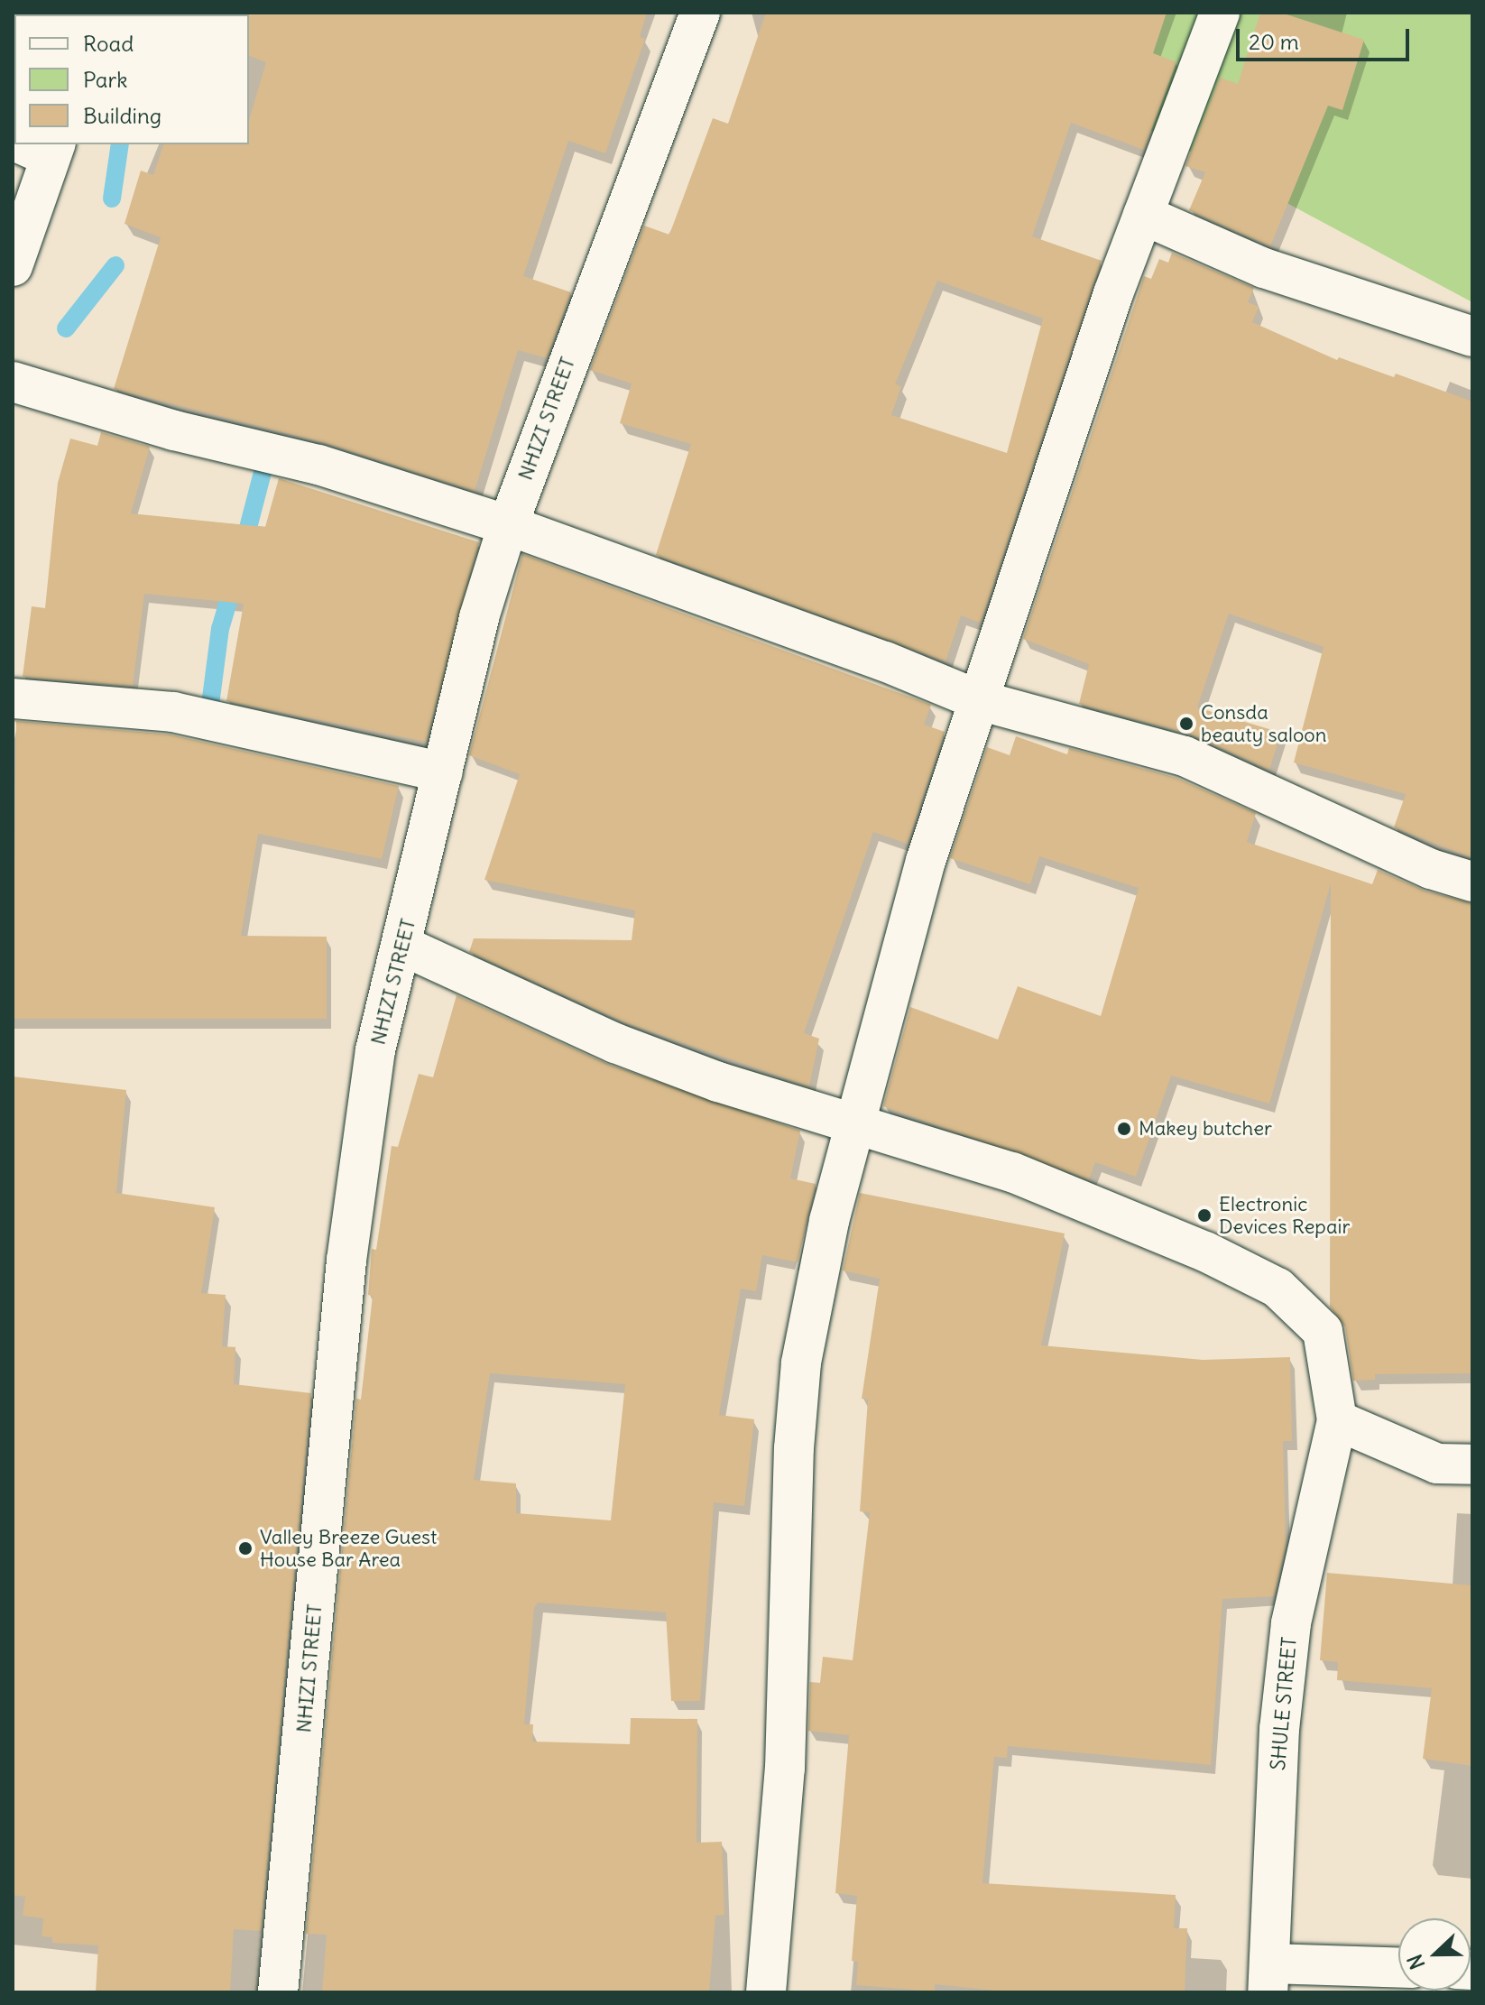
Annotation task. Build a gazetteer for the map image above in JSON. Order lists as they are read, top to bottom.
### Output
{
  "streets": {
    "street": ["NHIZI STREET", "SHULE STREET"]
  },
  "places": [
    "Consda beauty saloon",
    "Makey butcher",
    "Electronic Devices Repair",
    "Valley Breeze Guest House Bar Area"
  ],
  "legend": ["Road", "Park", "Building"],
  "scale_bar": "20 m",
  "north": "left"
}
